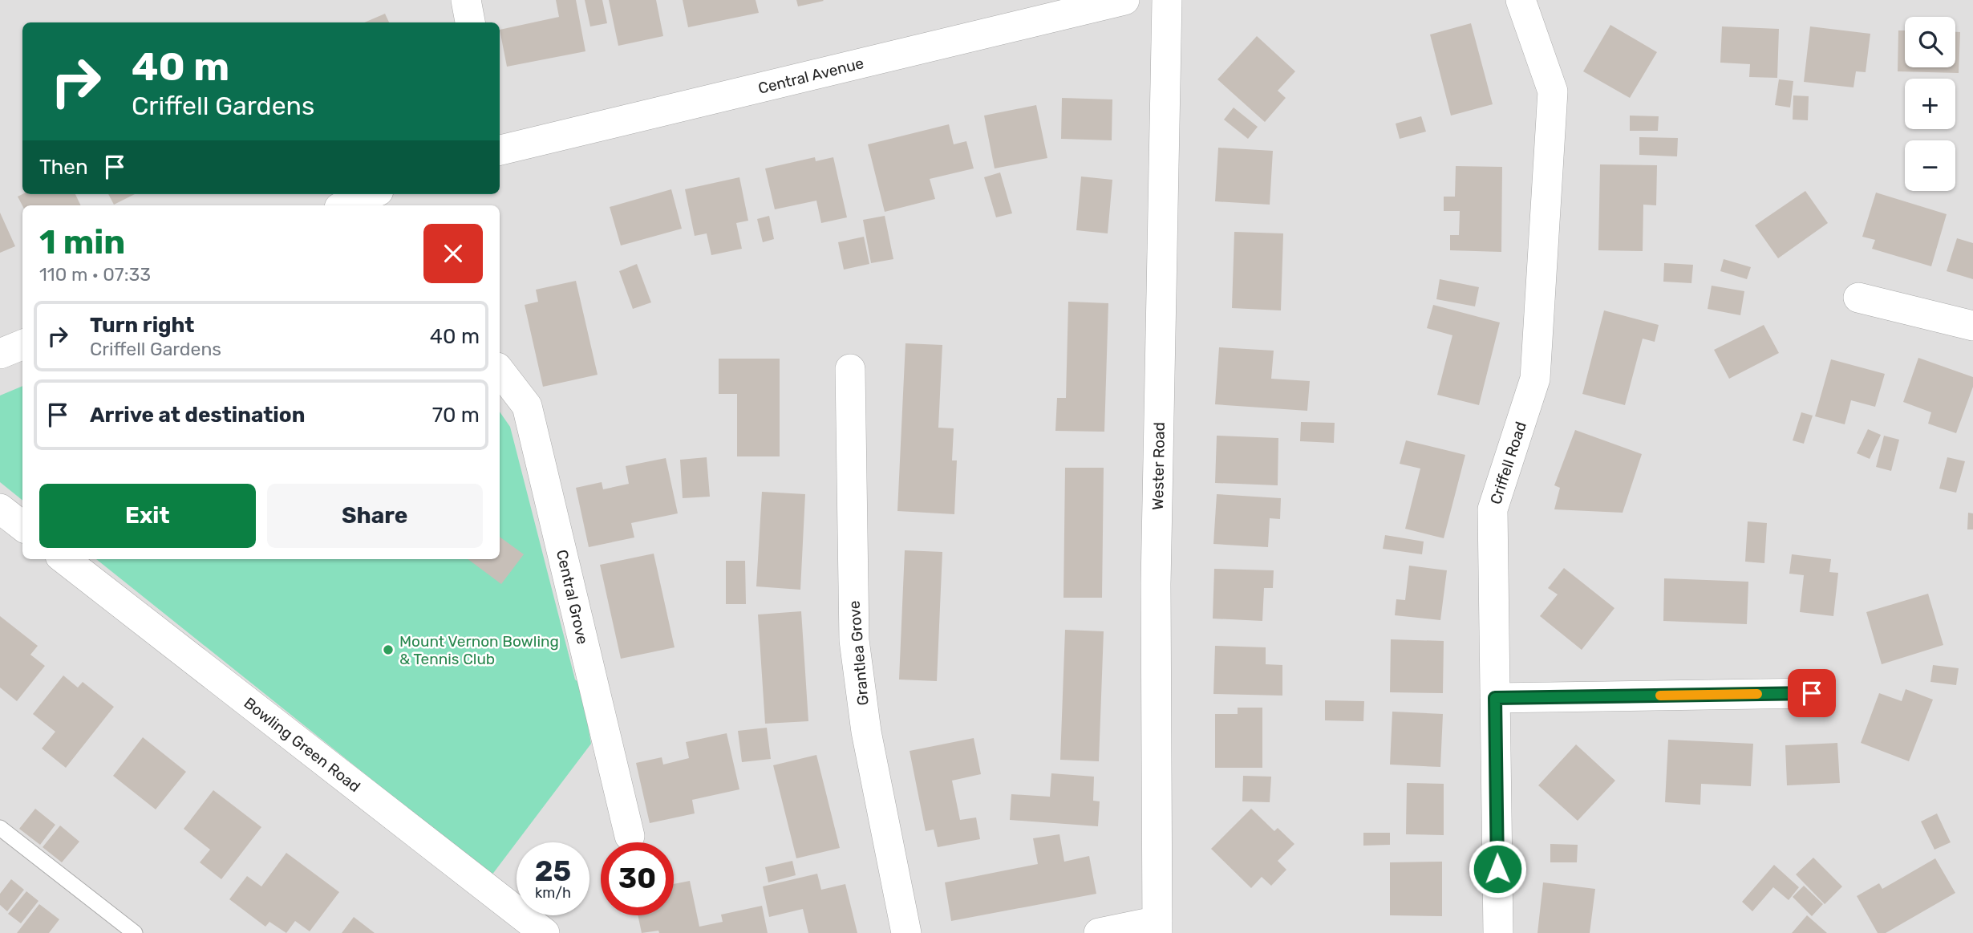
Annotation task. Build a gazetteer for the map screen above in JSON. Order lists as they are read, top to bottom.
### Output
{
  "streets": {
    "street": [
      "Central Avenue",
      "Criffell Road",
      "Wester Road",
      "Central Grove",
      "Grantlea Grove",
      "Bowling Green Road"
    ]
  },
  "places": ["Mount Vernon Bowling & Tennis Club"],
  "page": {
    "map_buttons": ["+", "−"],
    "turn": ["40 m", "Criffell Gardens"],
    "then": "Then",
    "heading": ["1 min", "110 m · 07:33"],
    "list": [
      {
        "name": "Turn right",
        "note": "Criffell Gardens",
        "value": "40 m"
      },
      {
        "name": "Arrive at destination",
        "value": "70 m"
      }
    ],
    "buttons": ["Exit", "Share"],
    "speed": "25 km/h",
    "limit": "30"
  }
}
